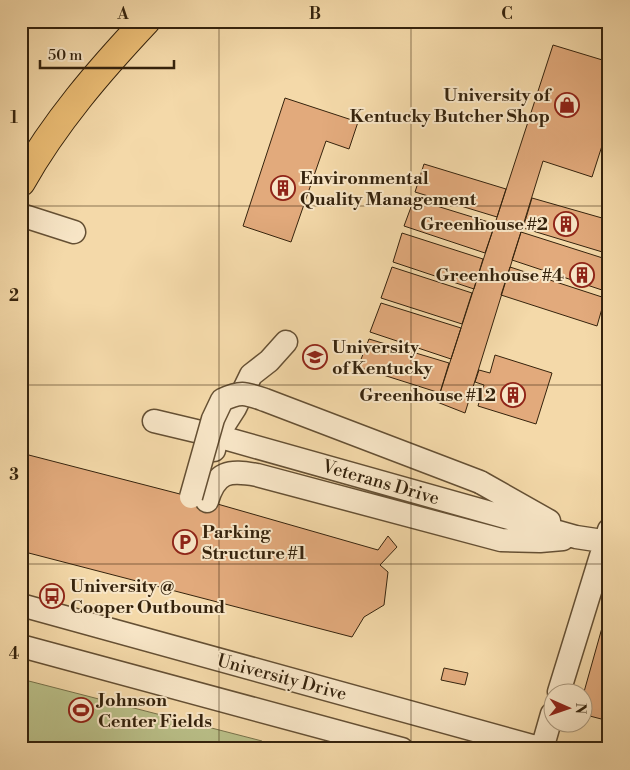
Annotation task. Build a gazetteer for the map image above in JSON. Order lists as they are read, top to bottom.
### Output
{
  "streets": {
    "street": ["Veterans Drive", "University Drive"]
  },
  "places": {
    "shop": ["University of Kentucky Butcher Shop"],
    "building": [
      "Environmental Quality Management",
      "Greenhouse #2",
      "Greenhouse #4",
      "Greenhouse #12"
    ],
    "school or university": ["University of Kentucky"],
    "parking": ["Parking Structure #1"],
    "bus stop": ["University @ Cooper Outbound"],
    "sports": ["Johnson Center Fields"]
  },
  "scale_bar": "50 m",
  "north": "right",
  "grid": {
    "columns": ["A", "B", "C"],
    "rows": [
      "1",
      "2",
      "3",
      "4"
    ]
  }
}
